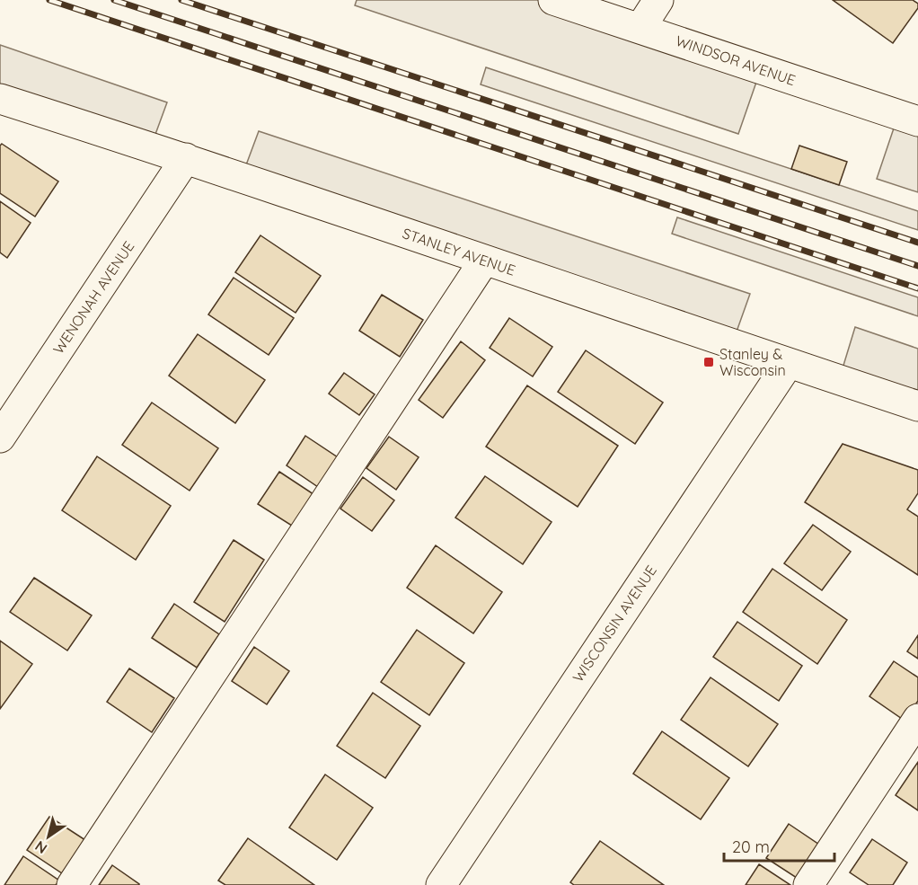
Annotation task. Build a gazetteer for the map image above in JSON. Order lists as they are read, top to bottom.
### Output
{
  "streets": {
    "street": [
      "WINDSOR AVENUE",
      "STANLEY AVENUE",
      "WENONAH AVENUE",
      "WISCONSIN AVENUE"
    ]
  },
  "crossings": [
    ["STANLEY AVENUE", "WENONAH AVENUE"],
    ["STANLEY AVENUE", "WISCONSIN AVENUE"]
  ],
  "places": {
    "transit": ["Stanley & Wisconsin"]
  },
  "scale_bar": "20 m",
  "north": "bottom left"
}
